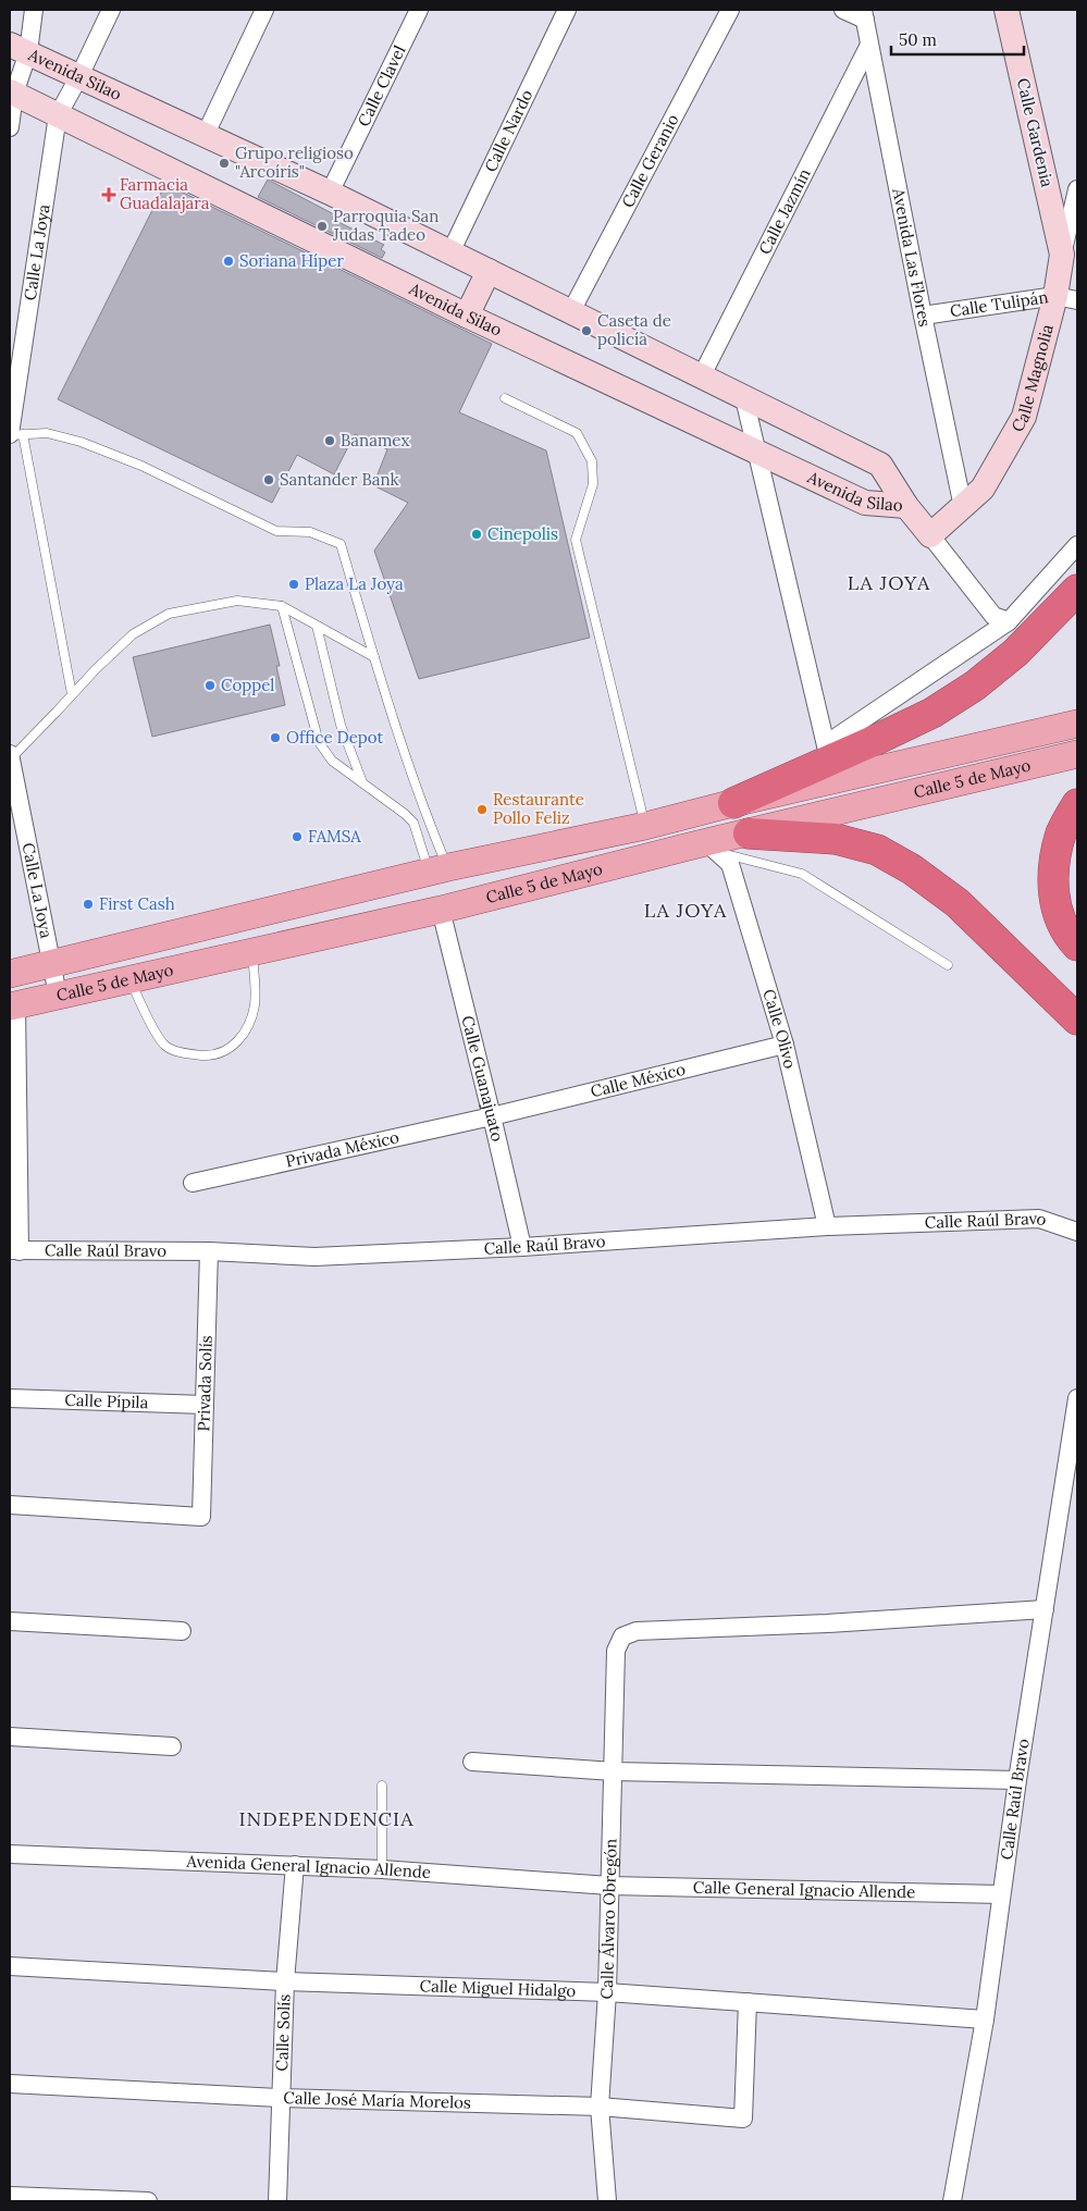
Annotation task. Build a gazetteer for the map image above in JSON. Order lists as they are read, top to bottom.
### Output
{
  "streets": {
    "main road": ["Calle 5 de Mayo"],
    "street": [
      "Avenida Silao",
      "Calle Clavel",
      "Calle Nardo",
      "Calle Gardenia",
      "Calle Geranio",
      "Calle Jazmín",
      "Calle La Joya",
      "Avenida Las Flores",
      "Calle Tulipán",
      "Calle Magnolia",
      "Calle Olivo",
      "Calle Guanajuato",
      "Calle México",
      "Privada México",
      "Calle Raúl Bravo",
      "Privada Solís",
      "Calle Pípila",
      "Avenida General Ignacio Allende",
      "Calle General Ignacio Allende",
      "Calle Álvaro Obregón",
      "Calle Miguel Hidalgo",
      "Calle Solís",
      "Calle José María Morelos"
    ]
  },
  "crossings": [
    ["Avenida Silao", "Calle Clavel"],
    ["Avenida Silao", "Calle Nardo"],
    ["Avenida Silao", "Calle Geranio"],
    ["Avenida Silao", "Calle Jazmín"],
    ["Avenida Silao", "Calle La Joya"],
    ["Calle Gardenia", "Calle Magnolia"],
    ["Calle Jazmín", "Avenida Las Flores"],
    ["Calle La Joya", "Calle 5 de Mayo"],
    ["Avenida Las Flores", "Calle Tulipán"],
    ["Avenida Las Flores", "Calle Magnolia"],
    ["Calle Tulipán", "Calle Magnolia"],
    ["Calle 5 de Mayo", "Calle Olivo"],
    ["Calle 5 de Mayo", "Calle Guanajuato"],
    ["Calle Olivo", "Calle México"],
    ["Calle Olivo", "Calle Raúl Bravo"],
    ["Calle Guanajuato", "Calle México"],
    ["Calle Guanajuato", "Privada México"],
    ["Calle Guanajuato", "Calle Raúl Bravo"],
    ["Calle México", "Privada México"],
    ["Calle Raúl Bravo", "Privada Solís"],
    ["Calle Raúl Bravo", "Calle General Ignacio Allende"],
    ["Calle Raúl Bravo", "Calle Álvaro Obregón"],
    ["Calle Raúl Bravo", "Calle Miguel Hidalgo"],
    ["Privada Solís", "Calle Pípila"],
    ["Avenida General Ignacio Allende", "Calle General Ignacio Allende"],
    ["Avenida General Ignacio Allende", "Calle Álvaro Obregón"],
    ["Avenida General Ignacio Allende", "Calle Solís"],
    ["Calle General Ignacio Allende", "Calle Álvaro Obregón"],
    ["Calle Álvaro Obregón", "Calle Miguel Hidalgo"],
    ["Calle Álvaro Obregón", "Calle José María Morelos"],
    ["Calle Miguel Hidalgo", "Calle Solís"],
    ["Calle Miguel Hidalgo", "Calle José María Morelos"],
    ["Calle Solís", "Calle José María Morelos"]
  ],
  "districts": ["LA JOYA", "LA JOYA", "INDEPENDENCIA"],
  "places": {
    "other": [
      "Grupo religioso \"Arcoíris\"",
      "Parroquia San Judas Tadeo",
      "Soriana Híper",
      "Caseta de policía",
      "Banamex",
      "Santander Bank",
      "Cinepolis",
      "Plaza La Joya",
      "Coppel",
      "Office Depot",
      "Restaurante Pollo Feliz",
      "FAMSA",
      "First Cash"
    ],
    "health": ["Farmacia Guadalajara"]
  },
  "scale_bar": "50 m"
}
